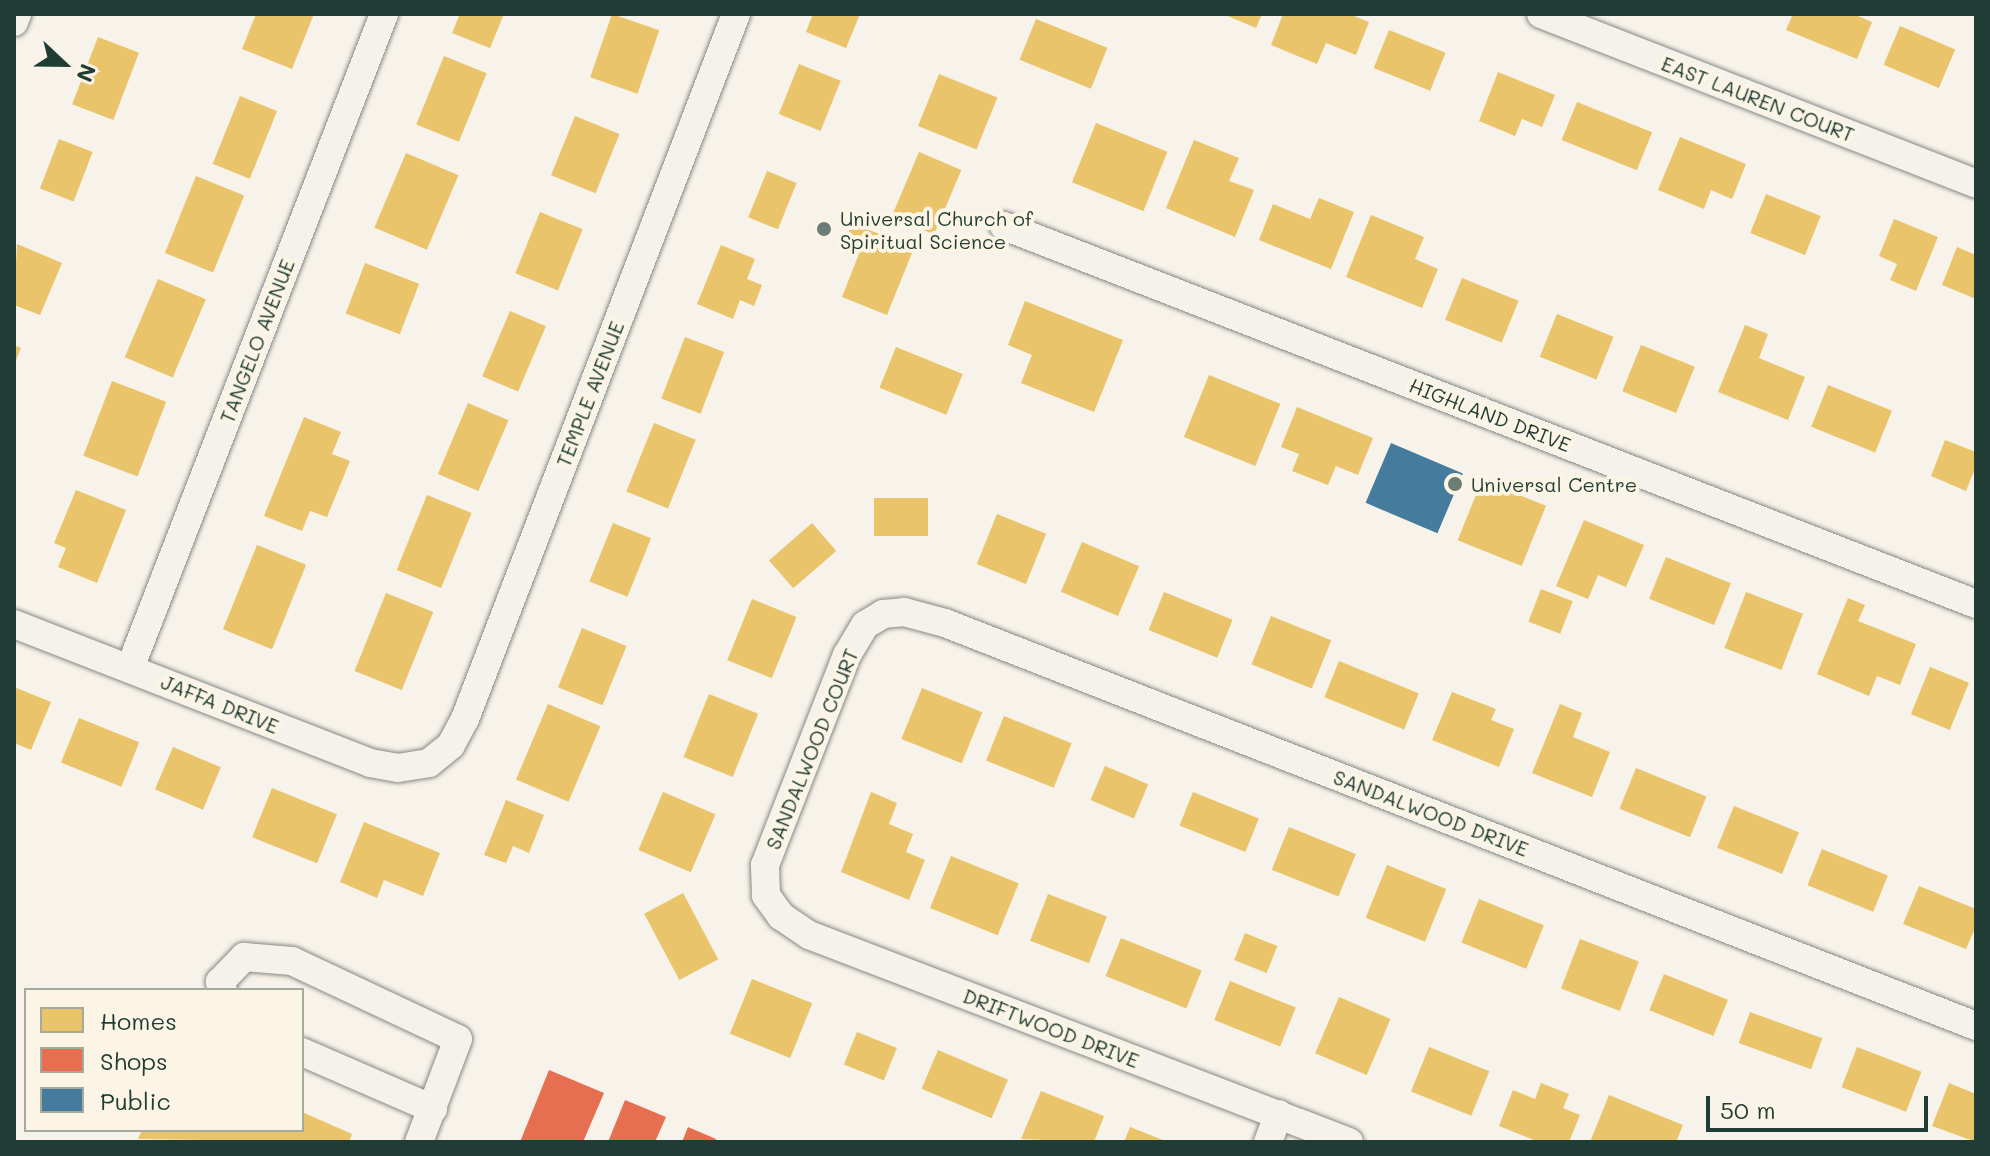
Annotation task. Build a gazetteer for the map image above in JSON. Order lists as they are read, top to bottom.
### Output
{
  "streets": {
    "street": [
      "EAST LAUREN COURT",
      "TANGELO AVENUE",
      "TEMPLE AVENUE",
      "HIGHLAND DRIVE",
      "JAFFA DRIVE",
      "SANDALWOOD COURT",
      "SANDALWOOD DRIVE",
      "DRIFTWOOD DRIVE"
    ]
  },
  "crossings": [
    ["TANGELO AVENUE", "JAFFA DRIVE"],
    ["TEMPLE AVENUE", "JAFFA DRIVE"],
    ["SANDALWOOD COURT", "SANDALWOOD DRIVE"],
    ["SANDALWOOD COURT", "DRIFTWOOD DRIVE"]
  ],
  "places": ["Universal Church of Spiritual Science", "Universal Centre"],
  "legend": ["Homes", "Shops", "Public"],
  "scale_bar": "50 m",
  "north": "right"
}
